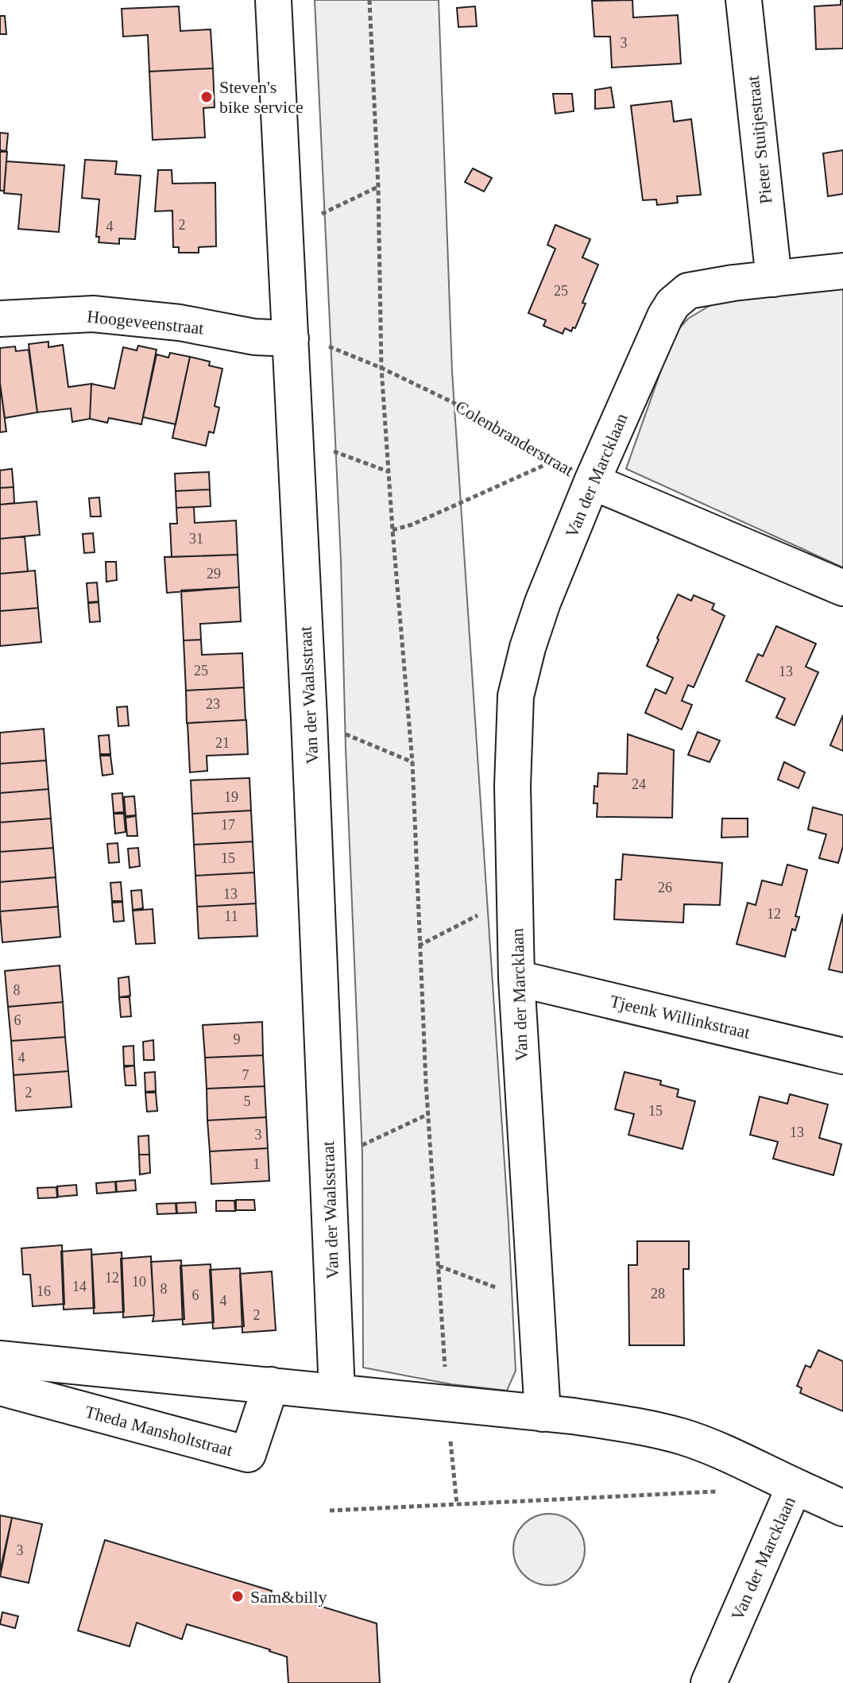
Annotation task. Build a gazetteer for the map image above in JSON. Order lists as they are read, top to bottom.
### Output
{
  "streets": {
    "street": [
      "Pieter Stuitjestraat",
      "Hoogeveenstraat",
      "Colenbranderstraat",
      "Van der Marcklaan",
      "Van der Waalsstraat",
      "Tjeenk Willinkstraat",
      "Theda Mansholtstraat"
    ]
  },
  "crossings": [
    ["Pieter Stuitjestraat", "Van der Marcklaan"],
    ["Hoogeveenstraat", "Colenbranderstraat"],
    ["Hoogeveenstraat", "Van der Waalsstraat"],
    ["Colenbranderstraat", "Van der Marcklaan"],
    ["Colenbranderstraat", "Van der Waalsstraat"],
    ["Van der Marcklaan", "Tjeenk Willinkstraat"]
  ],
  "places": ["Steven's bike service", "Sam&billy"],
  "house_numbers": [
    "3",
    "2",
    "4",
    "25",
    "31",
    "29",
    "25",
    "13",
    "23",
    "21",
    "24",
    "19",
    "17",
    "15",
    "26",
    "13",
    "12",
    "11",
    "8",
    "6",
    "9",
    "4",
    "7",
    "2",
    "5",
    "15",
    "13",
    "3",
    "1",
    "12",
    "10",
    "14",
    "8",
    "16",
    "28",
    "6",
    "4",
    "2",
    "3"
  ]
}
